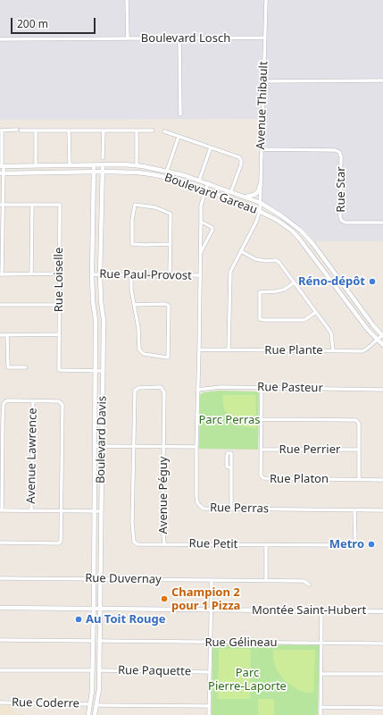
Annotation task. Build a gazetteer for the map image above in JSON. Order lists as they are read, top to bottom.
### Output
{
  "streets": {
    "street": [
      "Boulevard Losch",
      "Avenue Thibault",
      "Rue Star",
      "Boulevard Gareau",
      "Rue Paul-Provost",
      "Rue Loiselle",
      "Rue Plante",
      "Rue Pasteur",
      "Boulevard Davis",
      "Rue Perrier",
      "Avenue Lawrence",
      "Rue Platon",
      "Avenue Péguy",
      "Rue Perras",
      "Rue Petit",
      "Rue Duvernay",
      "Montée Saint-Hubert",
      "Rue Gélineau",
      "Rue Paquette",
      "Rue Coderre"
    ]
  },
  "crossings": [
    ["Boulevard Losch", "Avenue Thibault"],
    ["Avenue Thibault", "Rue Star"],
    ["Avenue Thibault", "Boulevard Gareau"],
    ["Avenue Thibault", "Rue Plante"],
    ["Boulevard Gareau", "Rue Plante"],
    ["Boulevard Gareau", "Boulevard Davis"],
    ["Boulevard Gareau", "Rue Perras"],
    ["Rue Paul-Provost", "Boulevard Davis"],
    ["Rue Paul-Provost", "Rue Perras"],
    ["Rue Loiselle", "Boulevard Davis"],
    ["Rue Plante", "Rue Perras"],
    ["Rue Pasteur", "Rue Platon"],
    ["Rue Pasteur", "Rue Perras"],
    ["Boulevard Davis", "Rue Duvernay"],
    ["Boulevard Davis", "Montée Saint-Hubert"],
    ["Boulevard Davis", "Rue Gélineau"],
    ["Boulevard Davis", "Rue Paquette"],
    ["Boulevard Davis", "Rue Coderre"],
    ["Rue Perrier", "Rue Platon"],
    ["Avenue Péguy", "Rue Petit"],
    ["Rue Perras", "Rue Petit"]
  ],
  "parks": ["Parc Perras", "Parc Pierre-Laporte"],
  "places": [
    "Réno-dépôt",
    "Metro",
    "Champion 2 pour 1 Pizza",
    "Au Toit Rouge"
  ],
  "scale_bar": "200 m"
}
